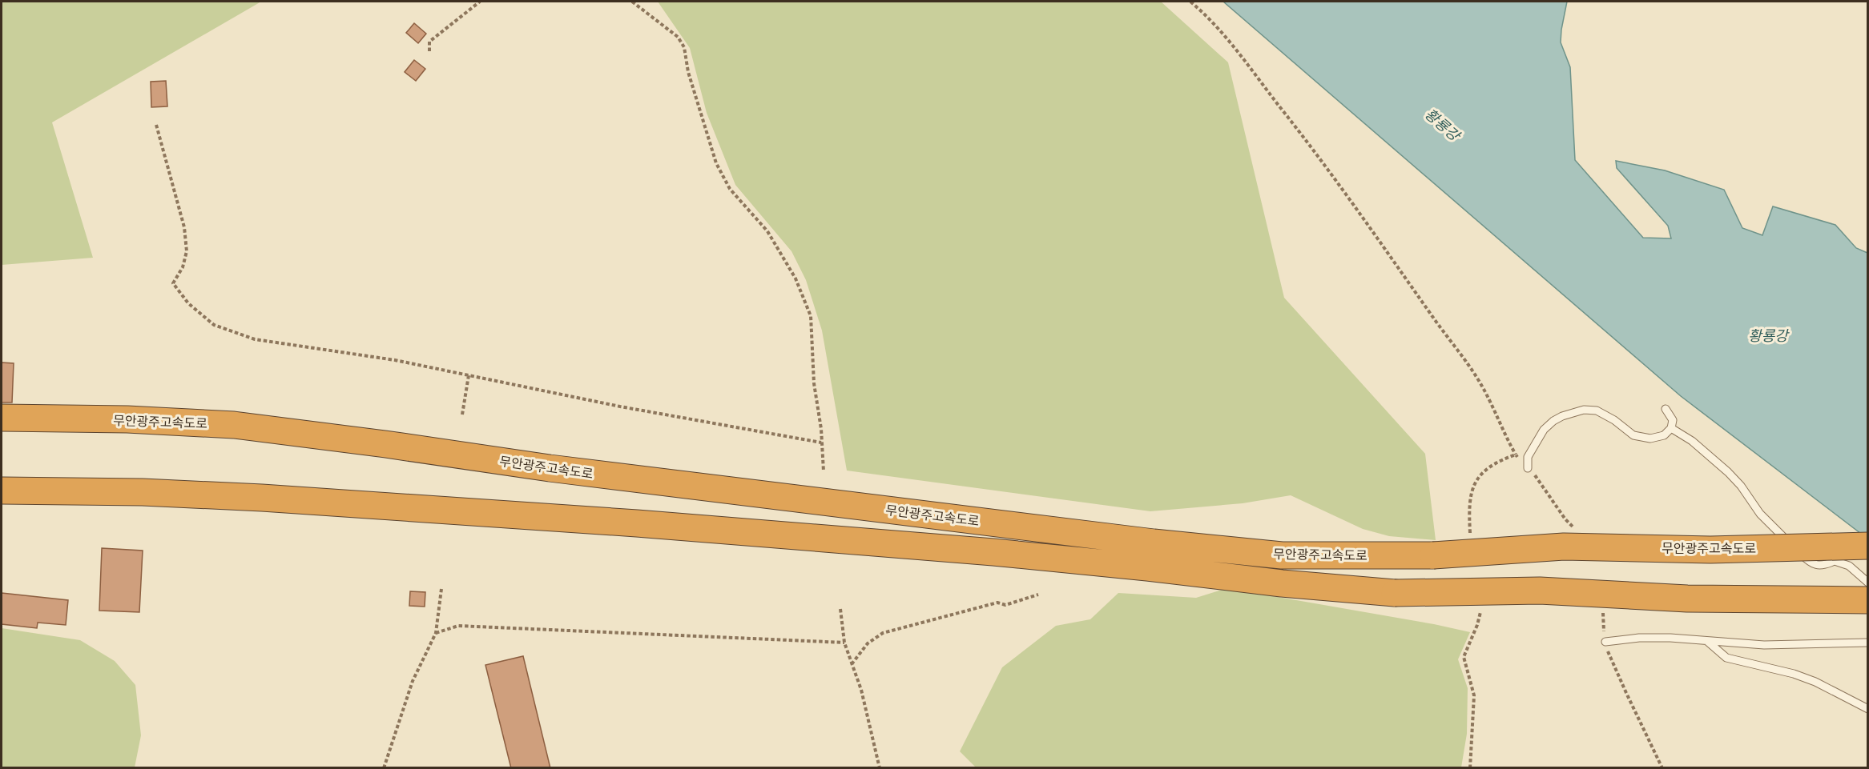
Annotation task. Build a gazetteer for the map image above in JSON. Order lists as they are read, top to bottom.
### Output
{
  "streets": {
    "highway": ["무안광주고속도로"]
  },
  "water": ["황룡강"]
}
